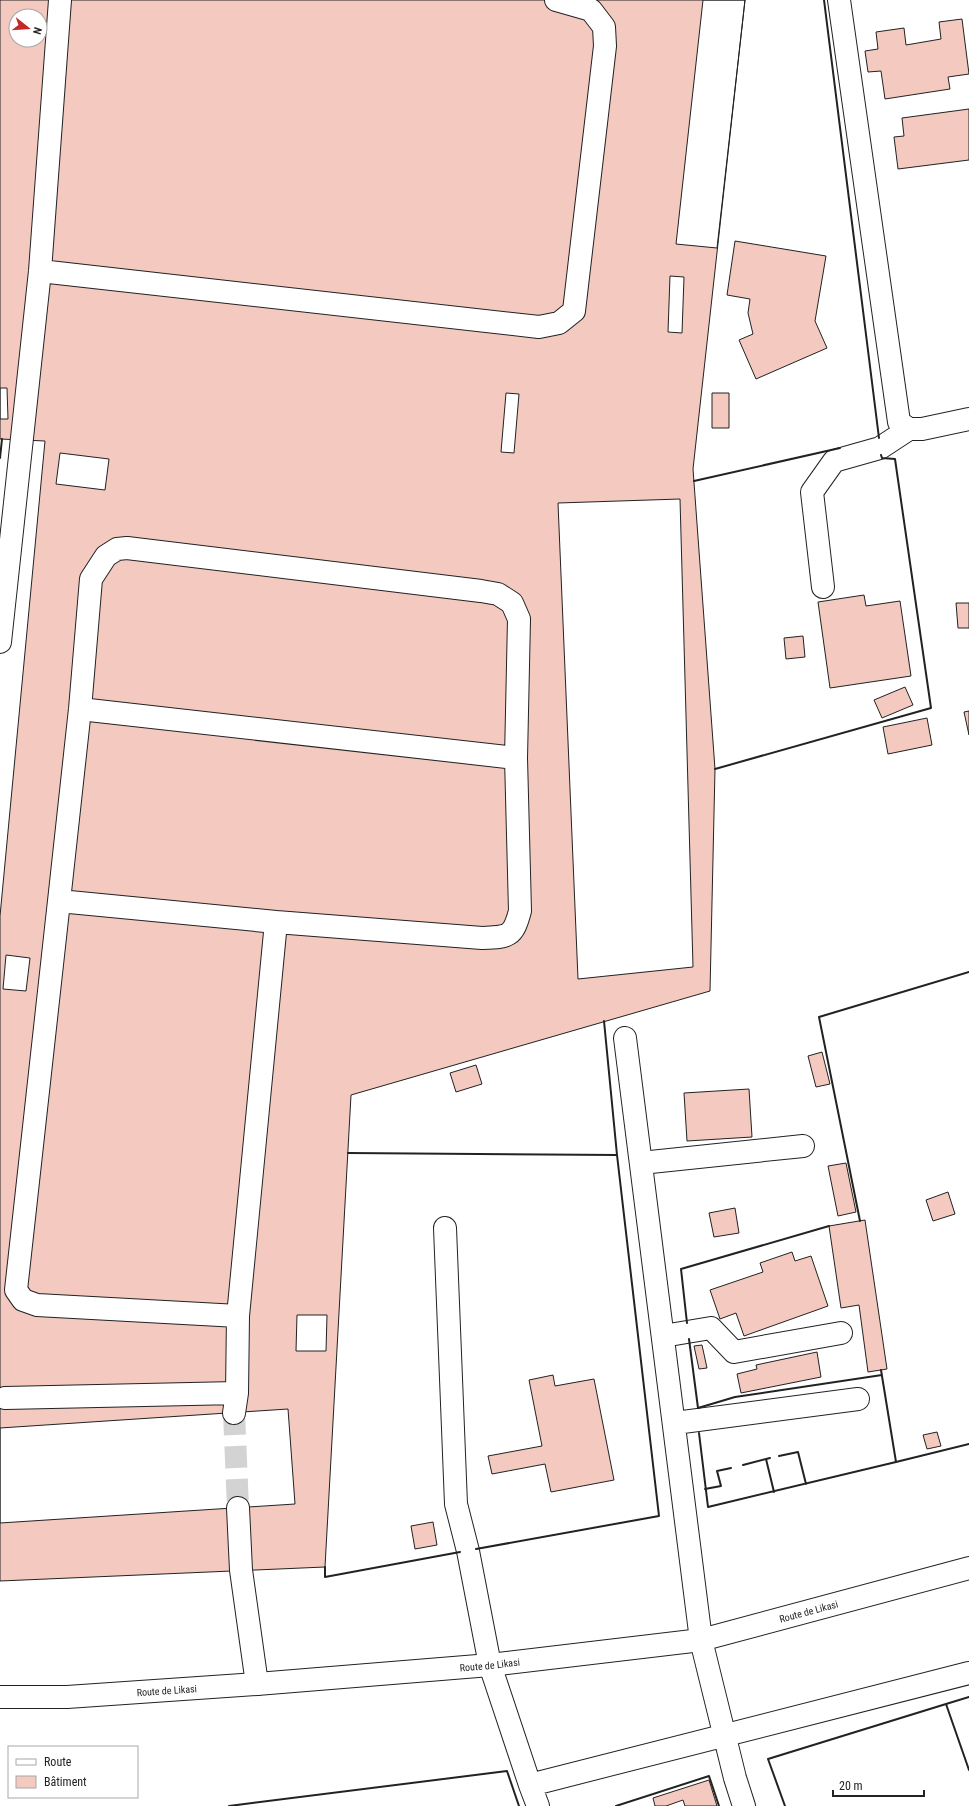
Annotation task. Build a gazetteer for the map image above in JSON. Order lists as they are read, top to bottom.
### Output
{
  "streets": {
    "main road": ["Route de Likasi"]
  },
  "legend": ["Route", "Bâtiment"],
  "scale_bar": "20 m",
  "north": "right"
}
